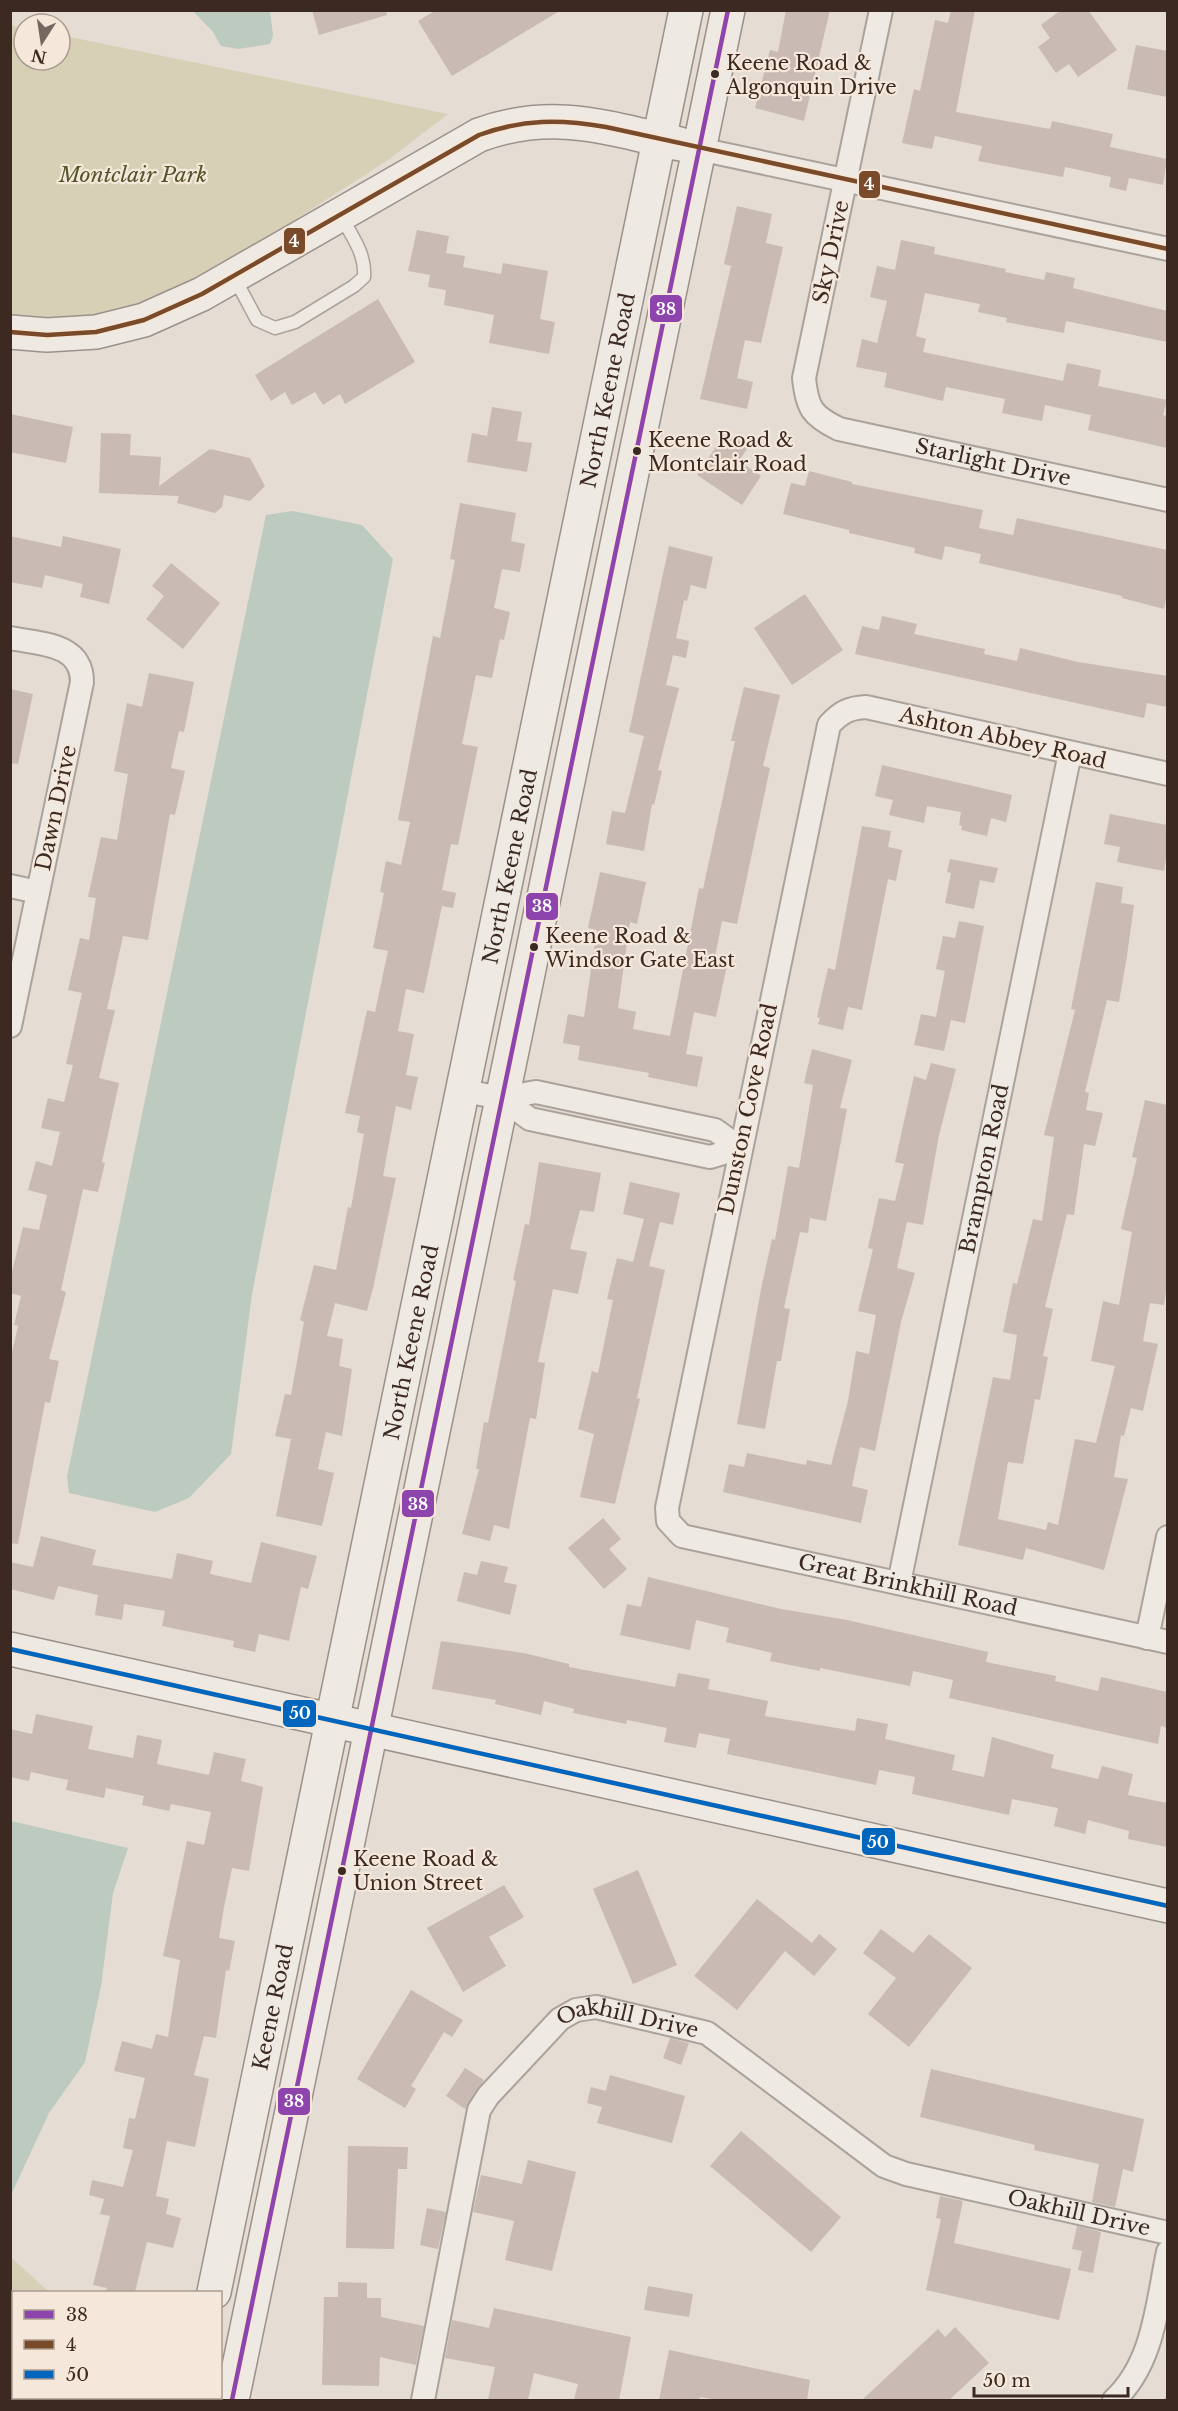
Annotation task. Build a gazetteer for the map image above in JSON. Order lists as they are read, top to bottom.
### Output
{
  "streets": {
    "main road": ["North Keene Road", "Keene Road"],
    "street": [
      "Sky Drive",
      "Starlight Drive",
      "Ashton Abbey Road",
      "Dawn Drive",
      "Dunston Cove Road",
      "Brampton Road",
      "Great Brinkhill Road",
      "Oakhill Drive"
    ]
  },
  "crossings": [
    ["Sky Drive", "Starlight Drive"],
    ["North Keene Road", "Keene Road"],
    ["Ashton Abbey Road", "Dunston Cove Road"],
    ["Ashton Abbey Road", "Brampton Road"],
    ["Dunston Cove Road", "Great Brinkhill Road"],
    ["Brampton Road", "Great Brinkhill Road"]
  ],
  "parks": ["Montclair Park"],
  "places": [
    "Keene Road & Algonquin Drive",
    "Keene Road & Montclair Road",
    "Keene Road & Windsor Gate East",
    "Keene Road & Union Street"
  ],
  "lines": ["transit line 38", "transit line 4", "transit line 50"],
  "legend": ["38", "4", "50"],
  "scale_bar": "50 m",
  "north": "bottom"
}
